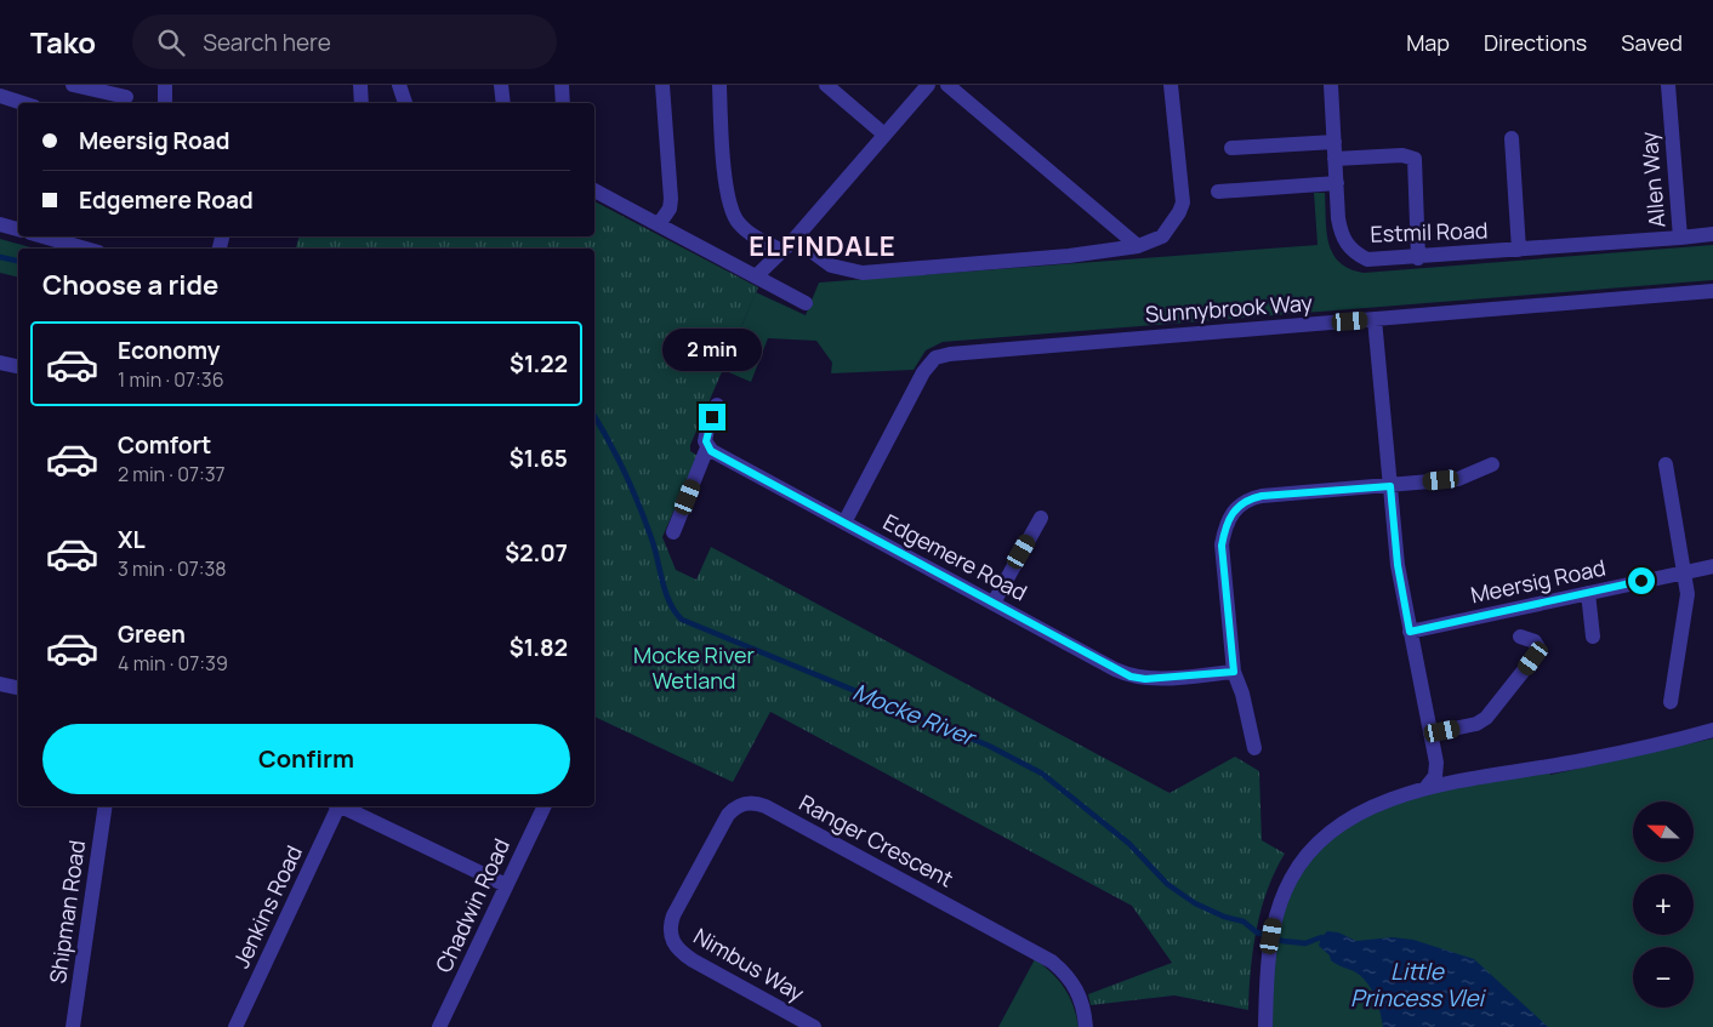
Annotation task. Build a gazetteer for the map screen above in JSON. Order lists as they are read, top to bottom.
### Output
{
  "streets": {
    "street": [
      "Allen Way",
      "Estmil Road",
      "Sunnybrook Way",
      "Edgemere Road",
      "Meersig Road",
      "Ranger Crescent",
      "Chadwin Road",
      "Jenkins Road",
      "Shipman Road",
      "Nimbus Way"
    ]
  },
  "crossings": [
    ["Allen Way", "Estmil Road"],
    ["Sunnybrook Way", "Edgemere Road"],
    ["Ranger Crescent", "Nimbus Way"]
  ],
  "districts": ["ELFINDALE"],
  "water": ["Mocke River", "Little Princess Vlei"],
  "parks": ["Mocke River Wetland"],
  "north": "left",
  "page": {
    "header": "Tako",
    "search": "Search here",
    "nav": ["Map", "Directions", "Saved"],
    "banner": ["Meersig Road", "Edgemere Road"],
    "heading": "Choose a ride",
    "list": [
      {
        "name": "Economy",
        "note": "1 min · 07:36",
        "value": "$1.22"
      },
      {
        "name": "Comfort",
        "note": "2 min · 07:37",
        "value": "$1.65"
      },
      {
        "name": "XL",
        "note": "3 min · 07:38",
        "value": "$2.07"
      },
      {
        "name": "Green",
        "note": "4 min · 07:39",
        "value": "$1.82"
      }
    ],
    "bubble": "2 min",
    "buttons": "Confirm",
    "map_buttons": ["+", "−"]
  }
}
